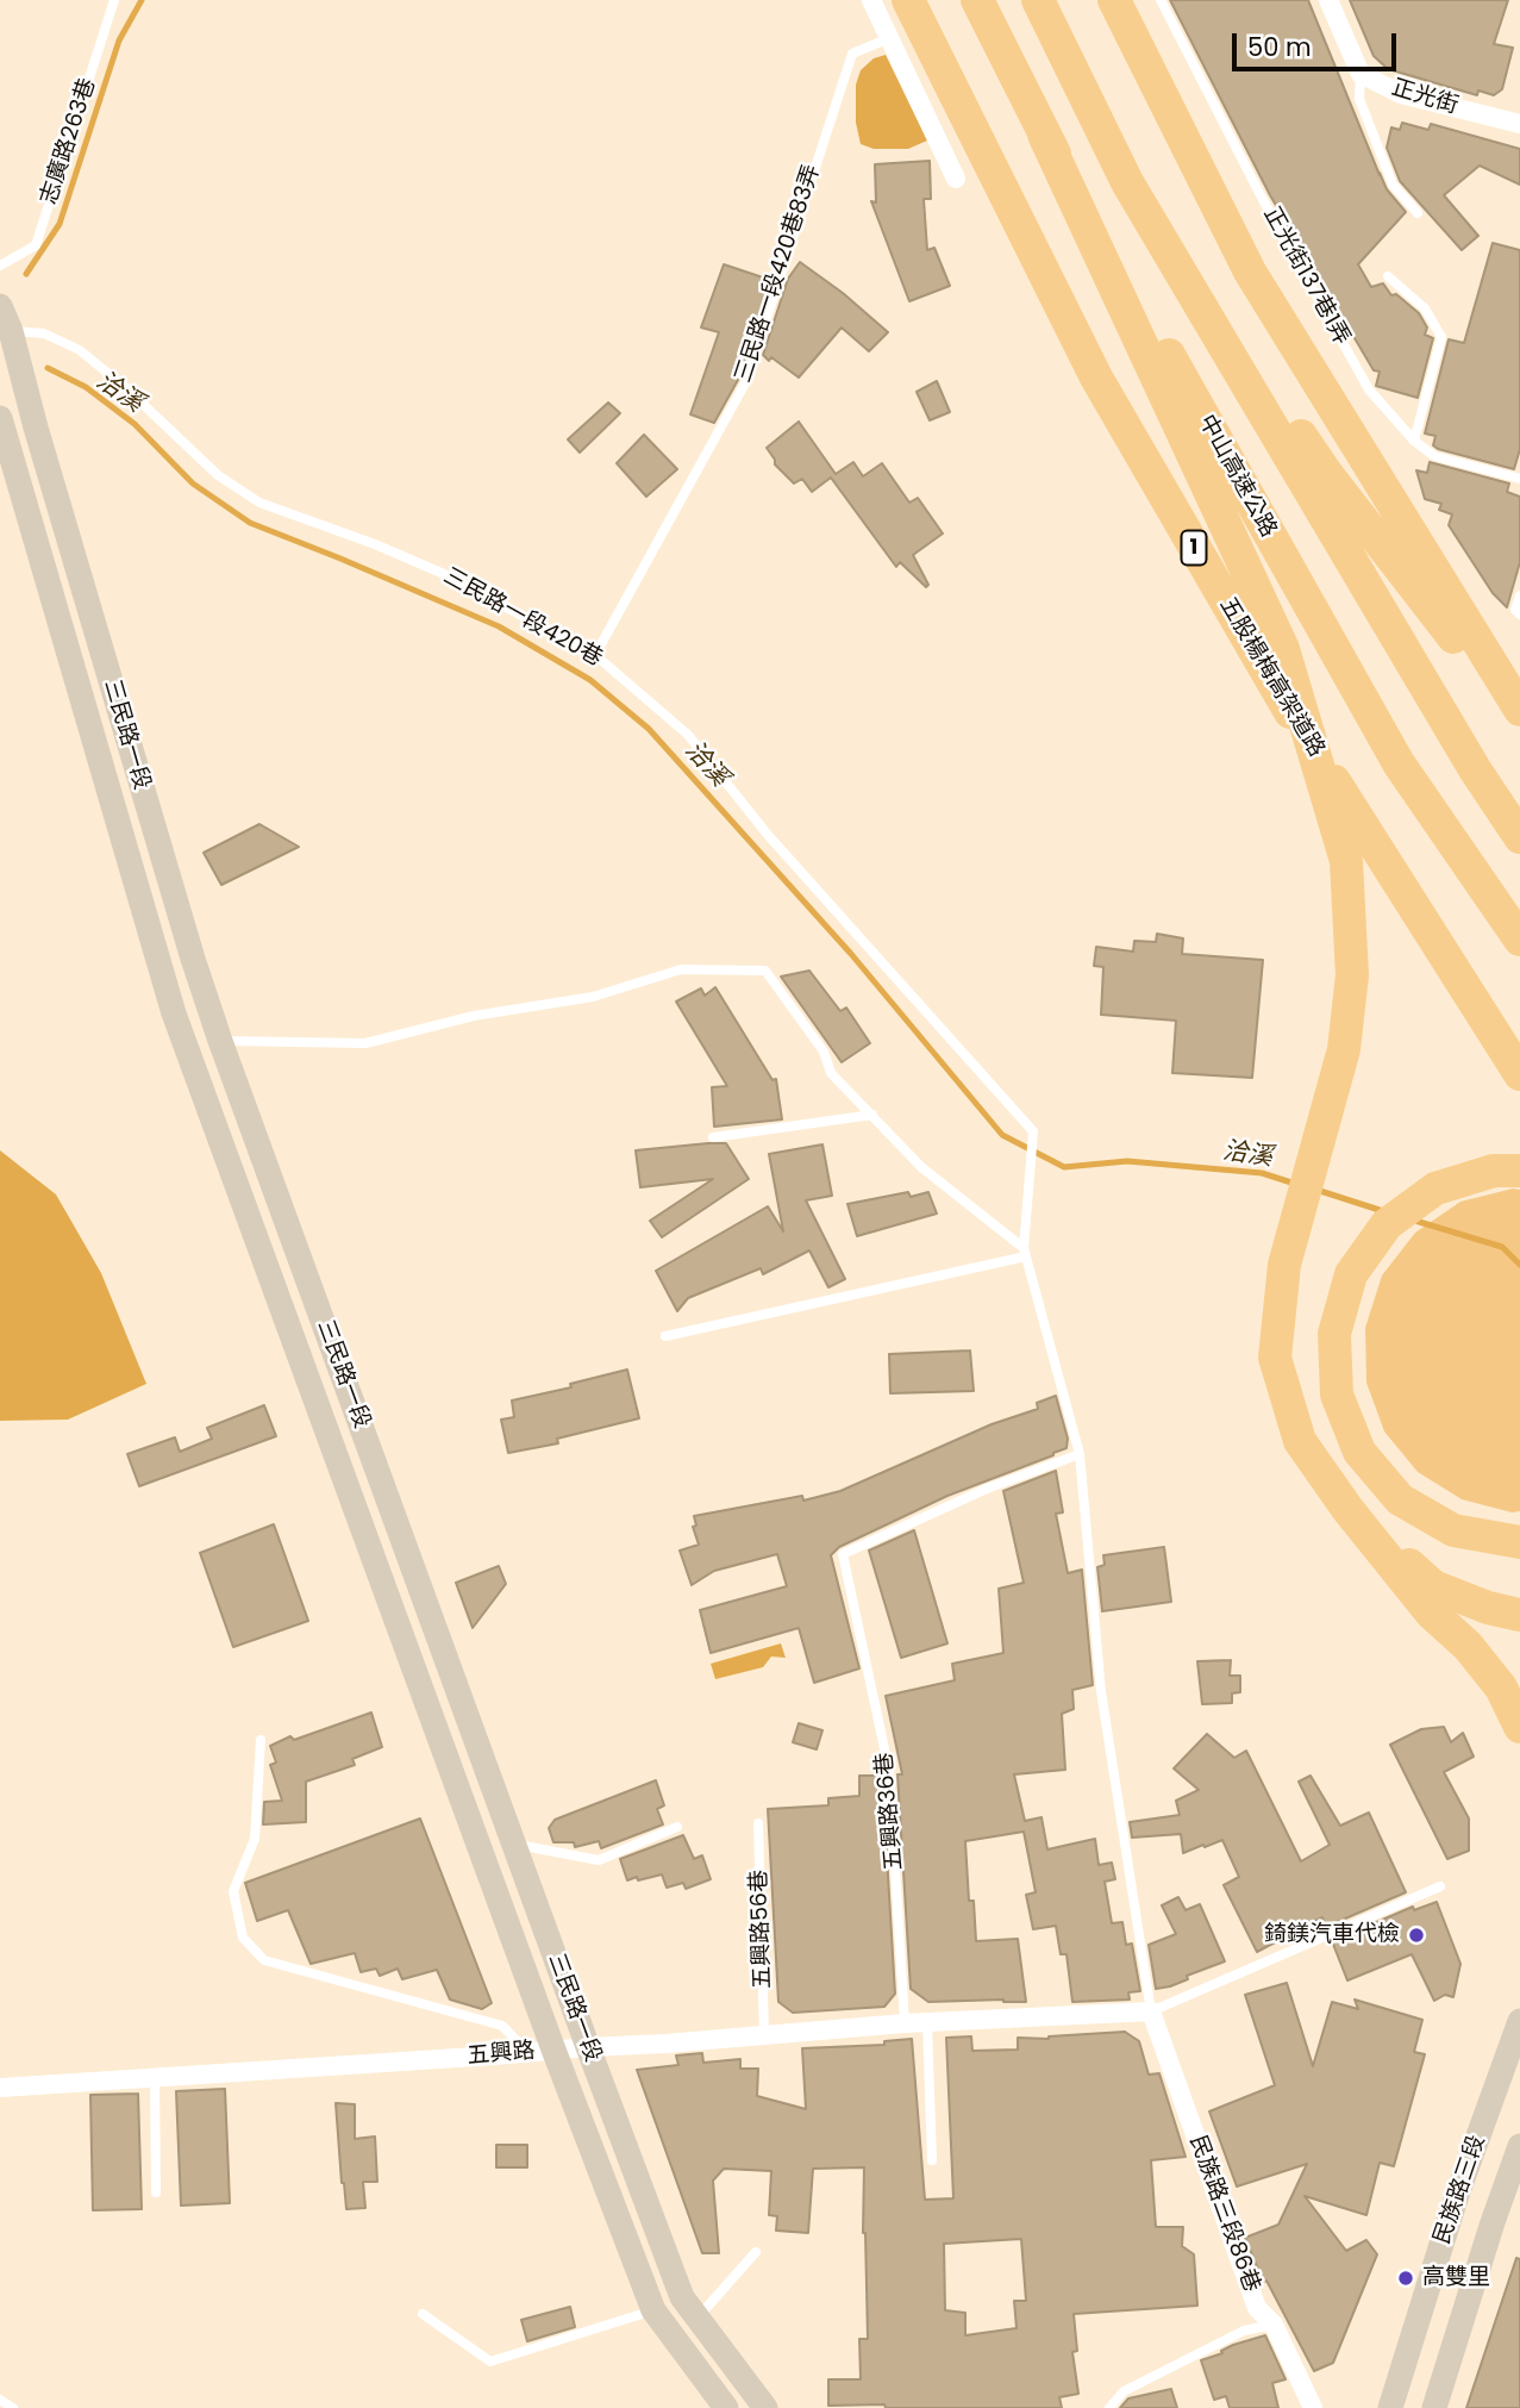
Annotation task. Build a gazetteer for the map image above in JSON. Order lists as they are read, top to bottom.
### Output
{
  "streets": {
    "highway": ["中山高速公路", "1", "五股楊梅高架道路"],
    "street": [
      "正光街",
      "三民路一段",
      "五興路",
      "民族路三段",
      "民族路三段86巷"
    ],
    "lane": [
      "志廣路263巷",
      "三民路一段420巷83弄",
      "正光街137巷1弄",
      "三民路一段420巷",
      "五興路36巷",
      "五興路56巷"
    ]
  },
  "crossings": [
    ["三民路一段420巷83弄", "三民路一段420巷"],
    ["三民路一段420巷", "三民路一段"],
    ["三民路一段", "五興路"],
    ["五興路36巷", "五興路"],
    ["五興路56巷", "五興路"],
    ["五興路", "民族路三段86巷"]
  ],
  "water": ["洽溪"],
  "places": ["錡鎂汽車代檢", "高雙里"],
  "scale_bar": "50 m"
}
